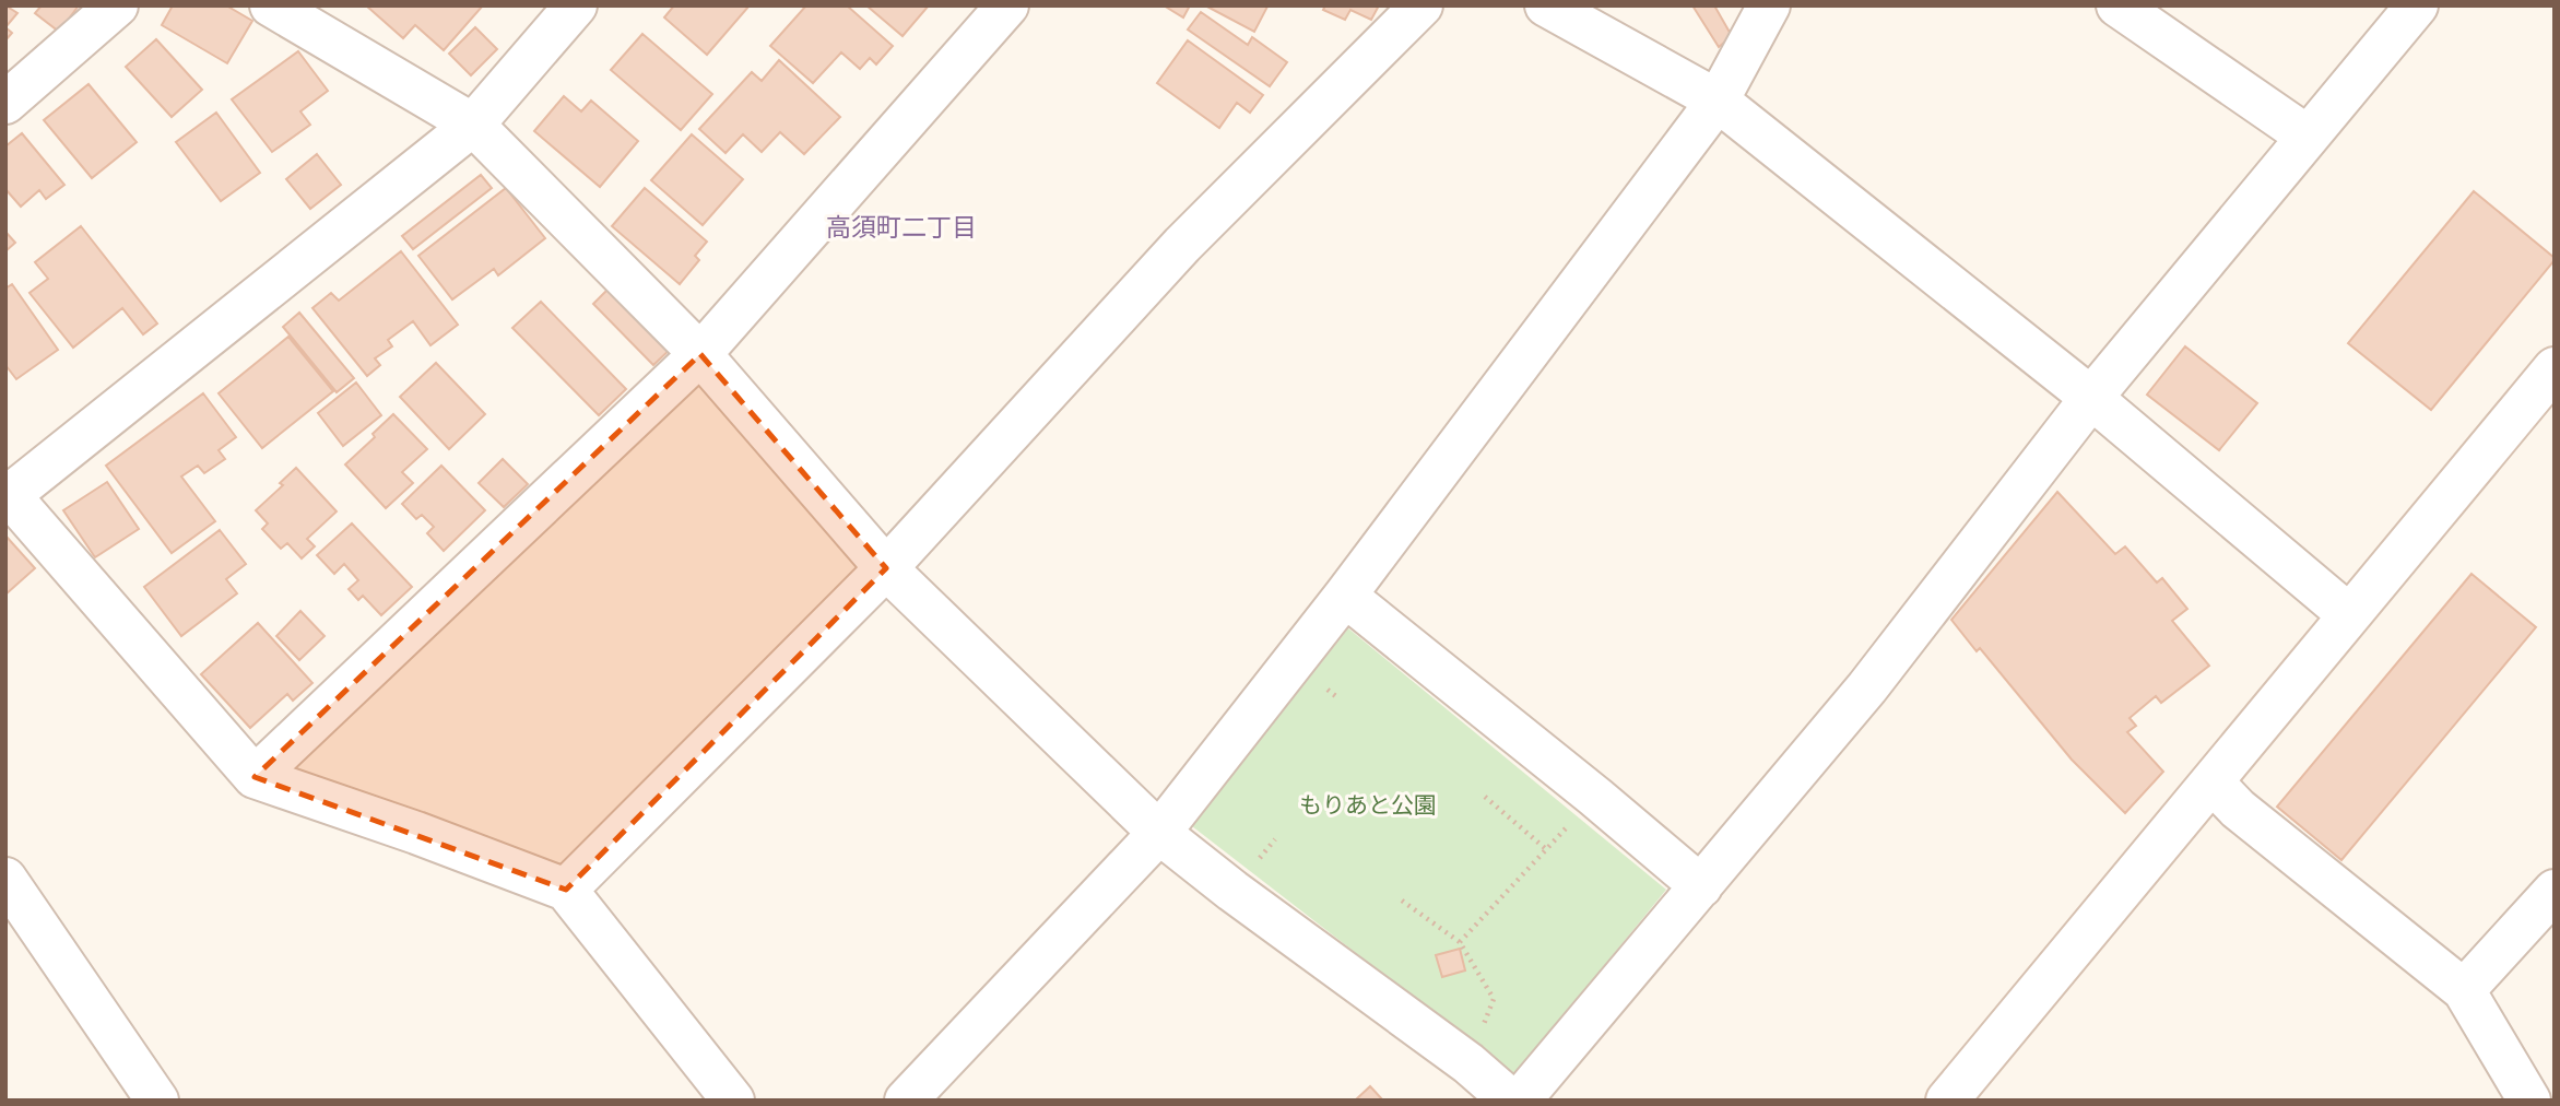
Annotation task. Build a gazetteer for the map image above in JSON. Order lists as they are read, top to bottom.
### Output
{
  "districts": ["高須町二丁目"],
  "parks": ["もりあと公園"]
}
